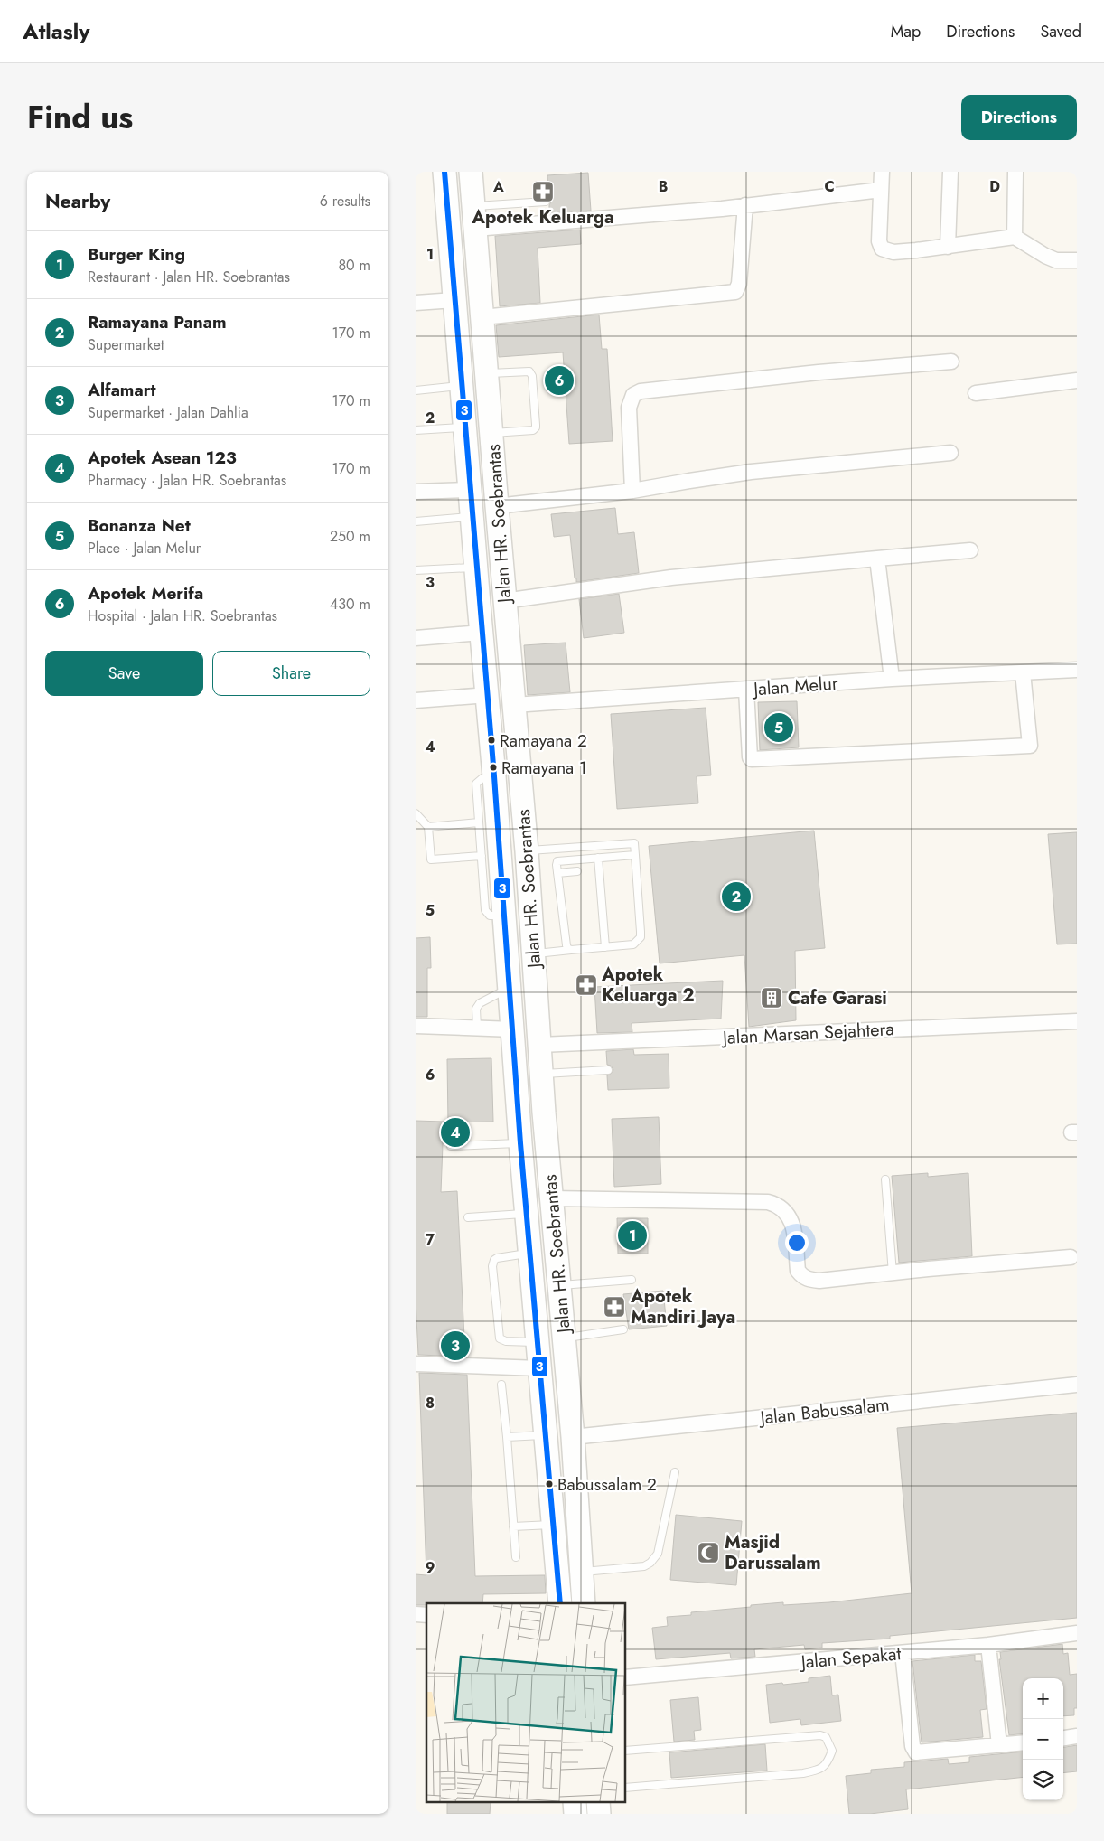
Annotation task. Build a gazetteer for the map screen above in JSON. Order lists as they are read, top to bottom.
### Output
{
  "streets": {
    "main road": ["Jalan HR. Soebrantas"],
    "street": [
      "Jalan Melur",
      "Jalan Marsan Sejahtera",
      "Jalan Babussalam",
      "Jalan Sepakat"
    ]
  },
  "crossings": [
    ["Jalan HR. Soebrantas", "Jalan Melur"],
    ["Jalan HR. Soebrantas", "Jalan Marsan Sejahtera"],
    ["Jalan HR. Soebrantas", "Jalan Babussalam"]
  ],
  "places": {
    "pharmacy": ["Apotek Keluarga", "Apotek Keluarga 2", "Apotek Mandiri Jaya"],
    "other": ["Ramayana 2", "Ramayana 1", "Babussalam 2"],
    "building": ["Cafe Garasi"],
    "mosque": ["Masjid Darussalam"]
  },
  "lines": ["transit line 3"],
  "page": {
    "header": "Atlasly",
    "nav": ["Map", "Directions", "Saved"],
    "title": "Find us",
    "buttons": [
      "Directions",
      ["Save", "Share"]
    ],
    "heading": ["Nearby", "6 results"],
    "list": [
      {
        "mark": "1",
        "name": "Burger King",
        "note": "Restaurant · Jalan HR. Soebrantas",
        "value": "80 m"
      },
      {
        "mark": "2",
        "name": "Ramayana Panam",
        "note": "Supermarket",
        "value": "170 m"
      },
      {
        "mark": "3",
        "name": "Alfamart",
        "note": "Supermarket · Jalan Dahlia",
        "value": "170 m"
      },
      {
        "mark": "4",
        "name": "Apotek Asean 123",
        "note": "Pharmacy · Jalan HR. Soebrantas",
        "value": "170 m"
      },
      {
        "mark": "5",
        "name": "Bonanza Net",
        "note": "Place · Jalan Melur",
        "value": "250 m"
      },
      {
        "mark": "6",
        "name": "Apotek Merifa",
        "note": "Hospital · Jalan HR. Soebrantas",
        "value": "430 m"
      }
    ],
    "pins": [
      "6",
      "5",
      "2",
      "4",
      "1",
      "3"
    ],
    "map_buttons": ["+", "−"]
  },
  "grid": {
    "columns": [
      "A",
      "B",
      "C",
      "D"
    ],
    "rows": [
      "1",
      "2",
      "3",
      "4",
      "5",
      "6",
      "7",
      "8",
      "9"
    ]
  }
}
